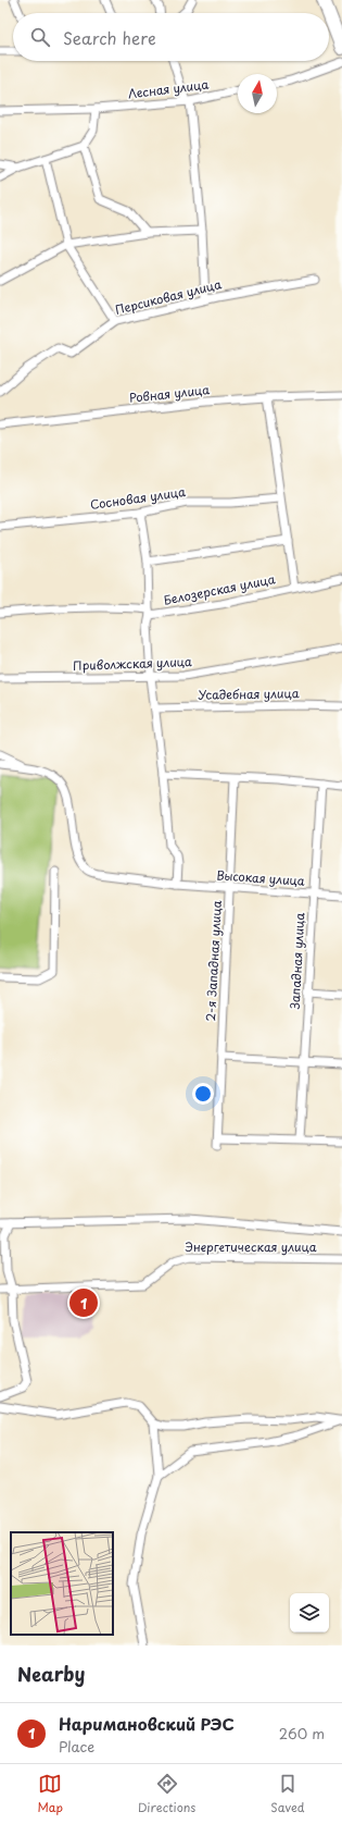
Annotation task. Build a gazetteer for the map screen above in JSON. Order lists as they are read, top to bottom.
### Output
{
  "streets": {
    "street": [
      "Лесная улица",
      "Персиковая улица",
      "Ровная улица",
      "Сосновая улица",
      "Белозерская улица",
      "Приволжская улица",
      "Усадебная улица",
      "Высокая улица",
      "2-я Западная улица",
      "Западная улица",
      "Энергетическая улица"
    ]
  },
  "crossings": [
    ["Высокая улица", "2-я Западная улица"],
    ["Высокая улица", "Западная улица"],
    ["2-я Западная улица", "Западная улица"]
  ],
  "north": "top",
  "page": {
    "search": "Search here",
    "pins": "1",
    "heading": "Nearby",
    "list": [
      {
        "mark": "1",
        "name": "Наримановский РЭС",
        "note": "Place",
        "value": "260 m"
      }
    ],
    "nav": ["Map", "Directions", "Saved"]
  }
}
